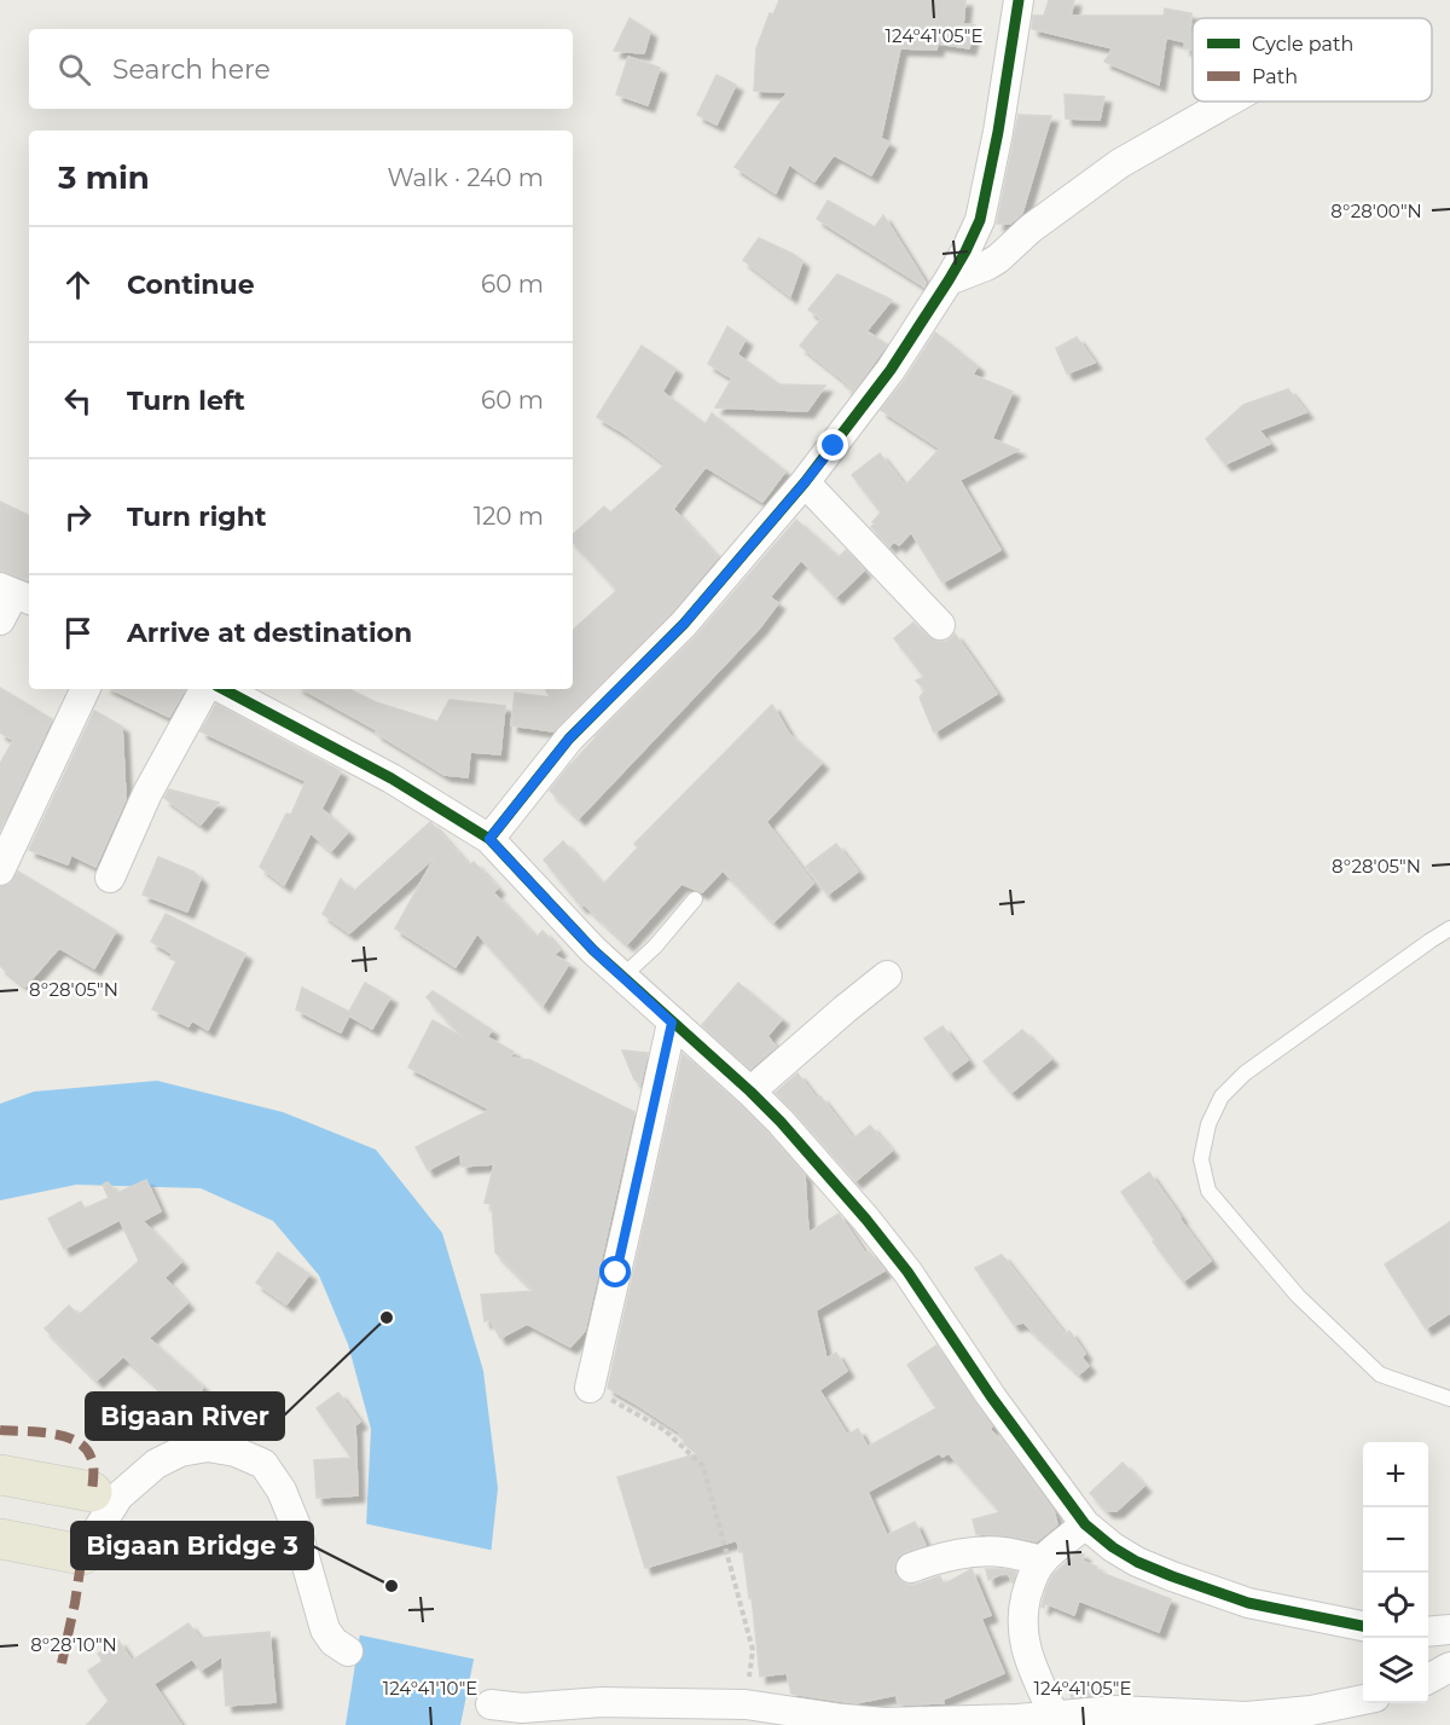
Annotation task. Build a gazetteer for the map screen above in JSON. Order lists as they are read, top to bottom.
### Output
{
  "places": ["Bigaan River", "Bigaan Bridge 3"],
  "legend": ["Cycle path", "Path"],
  "page": {
    "search": "Search here",
    "heading": ["3 min", "Walk · 240 m"],
    "list": [
      ["Continue", "60 m"],
      ["Turn left", "60 m"],
      ["Turn right", "120 m"],
      "Arrive at destination"
    ],
    "map_buttons": ["+", "−"]
  },
  "coordinates": [
    "124°41'05\"E",
    "8°28'00\"N",
    "8°28'05\"N",
    "8°28'10\"N",
    "124°41'10\"E"
  ]
}
